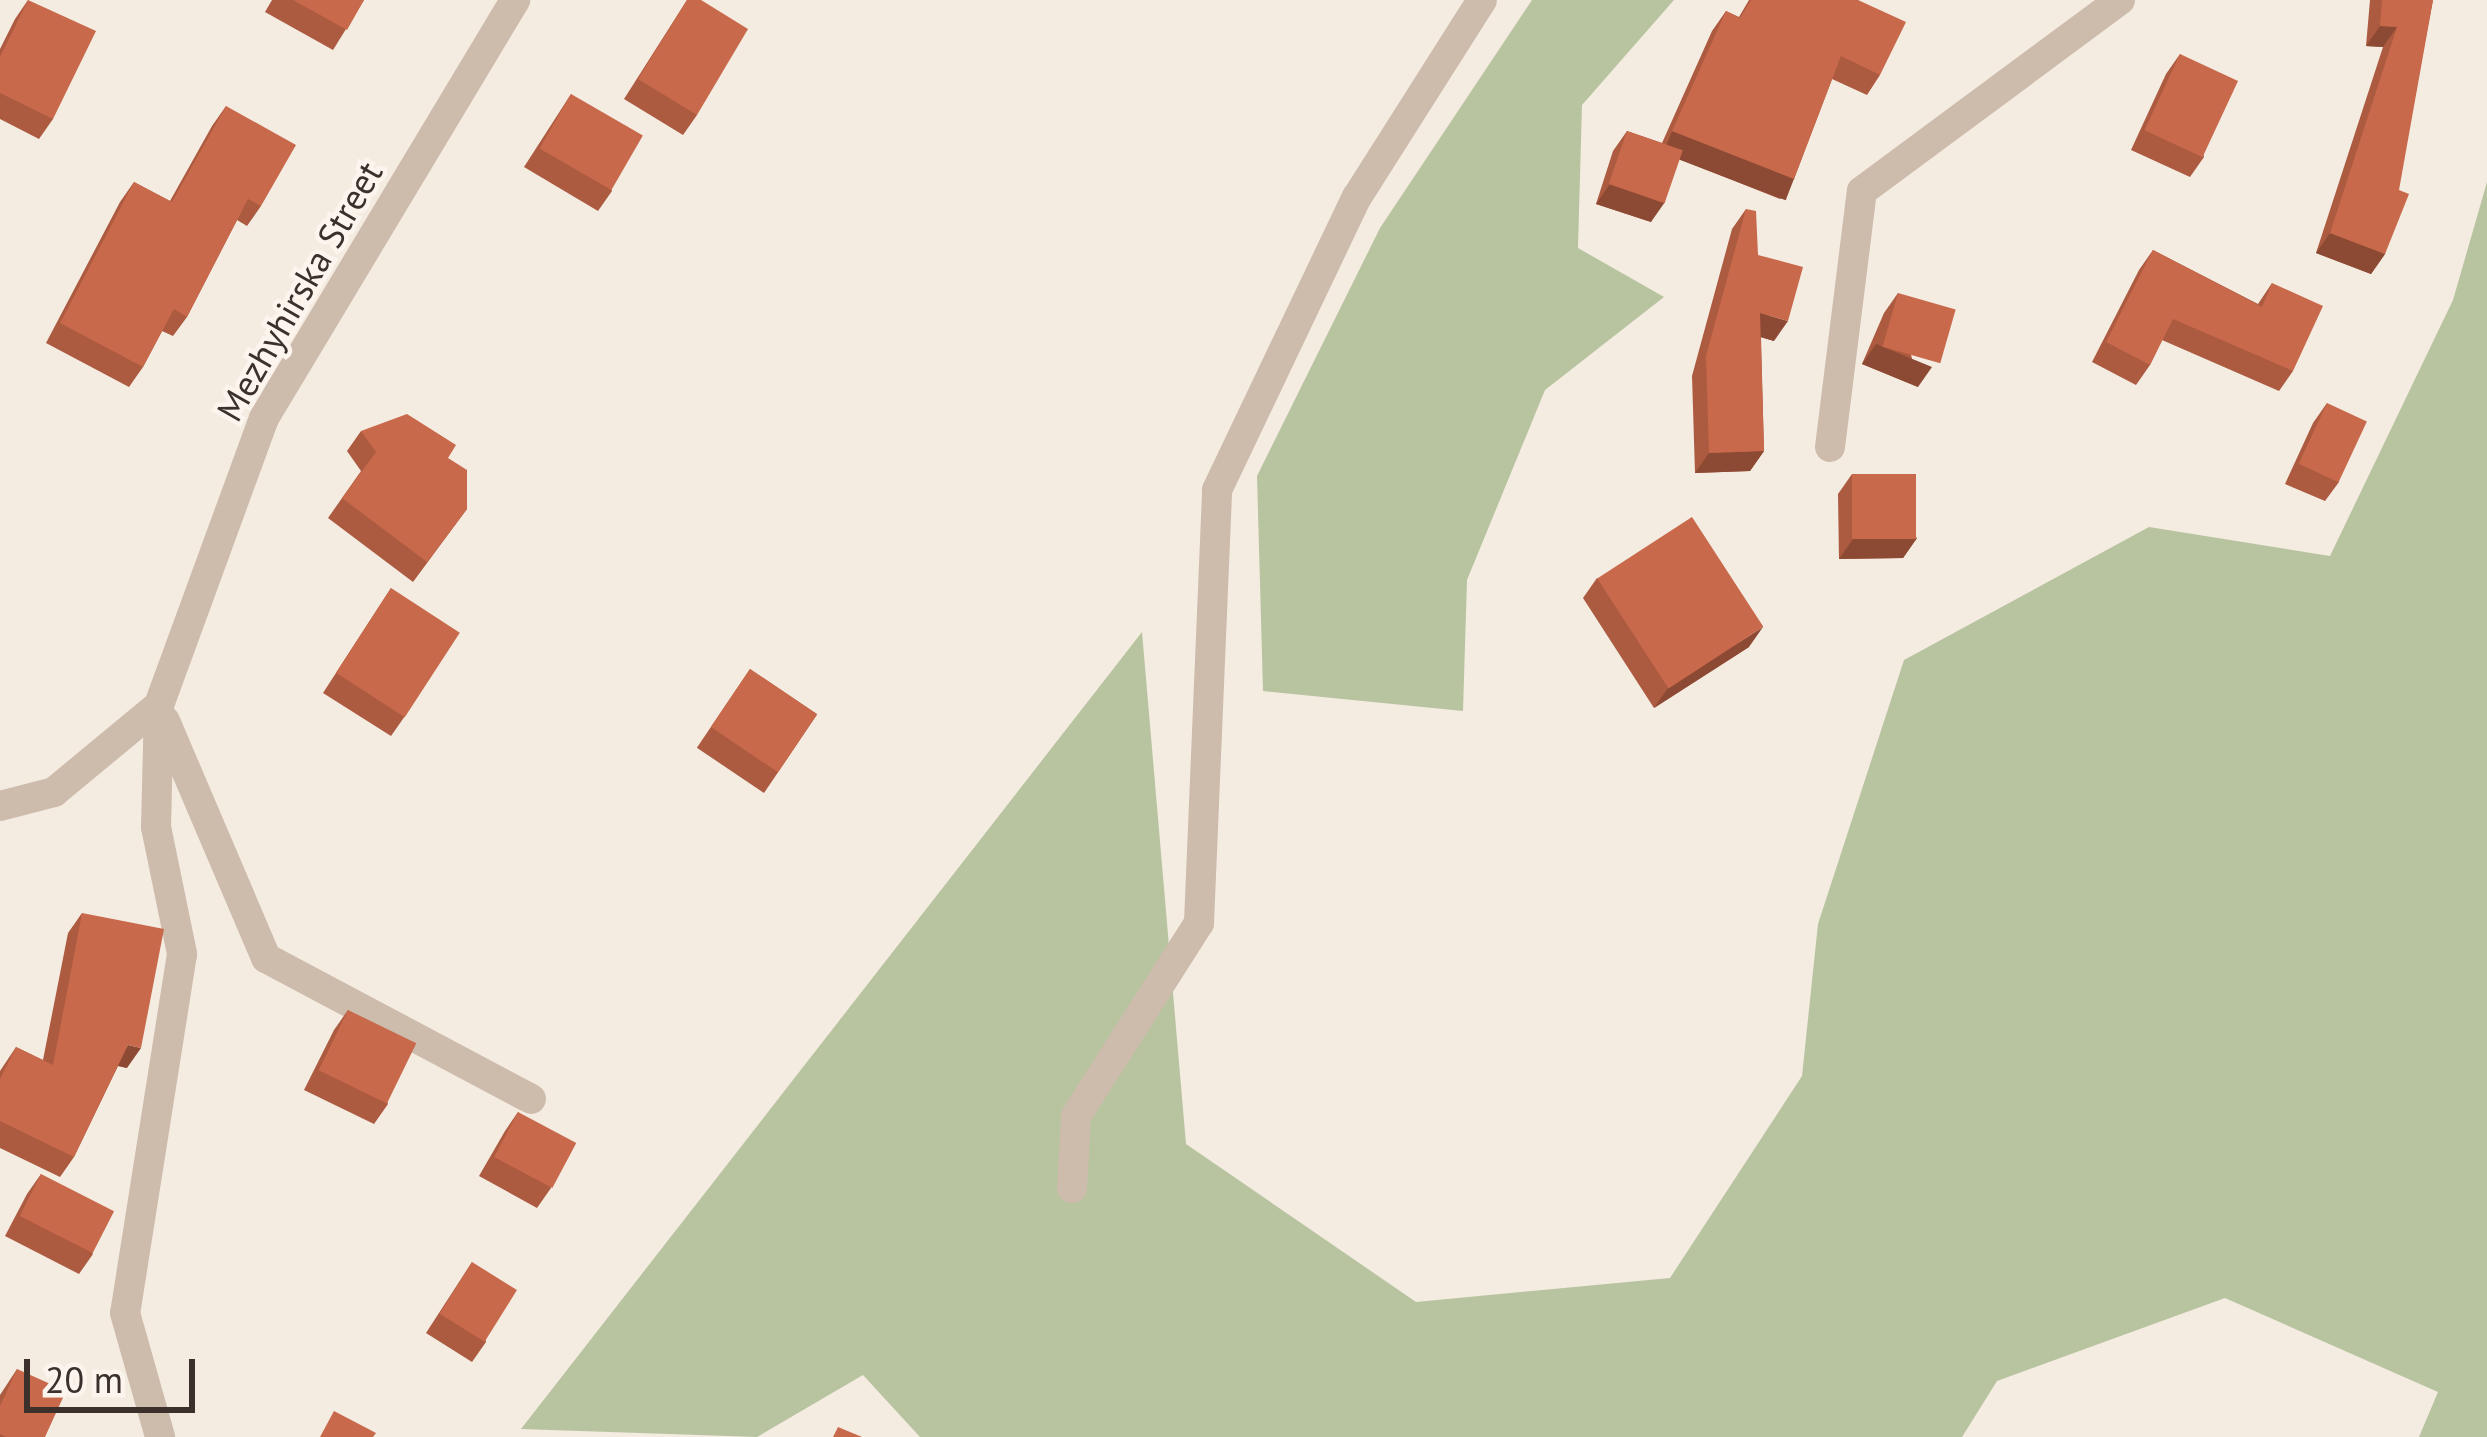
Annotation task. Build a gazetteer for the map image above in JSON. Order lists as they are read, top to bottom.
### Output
{
  "streets": {
    "street": ["Mezhyhirska Street"]
  },
  "scale_bar": "20 m"
}
